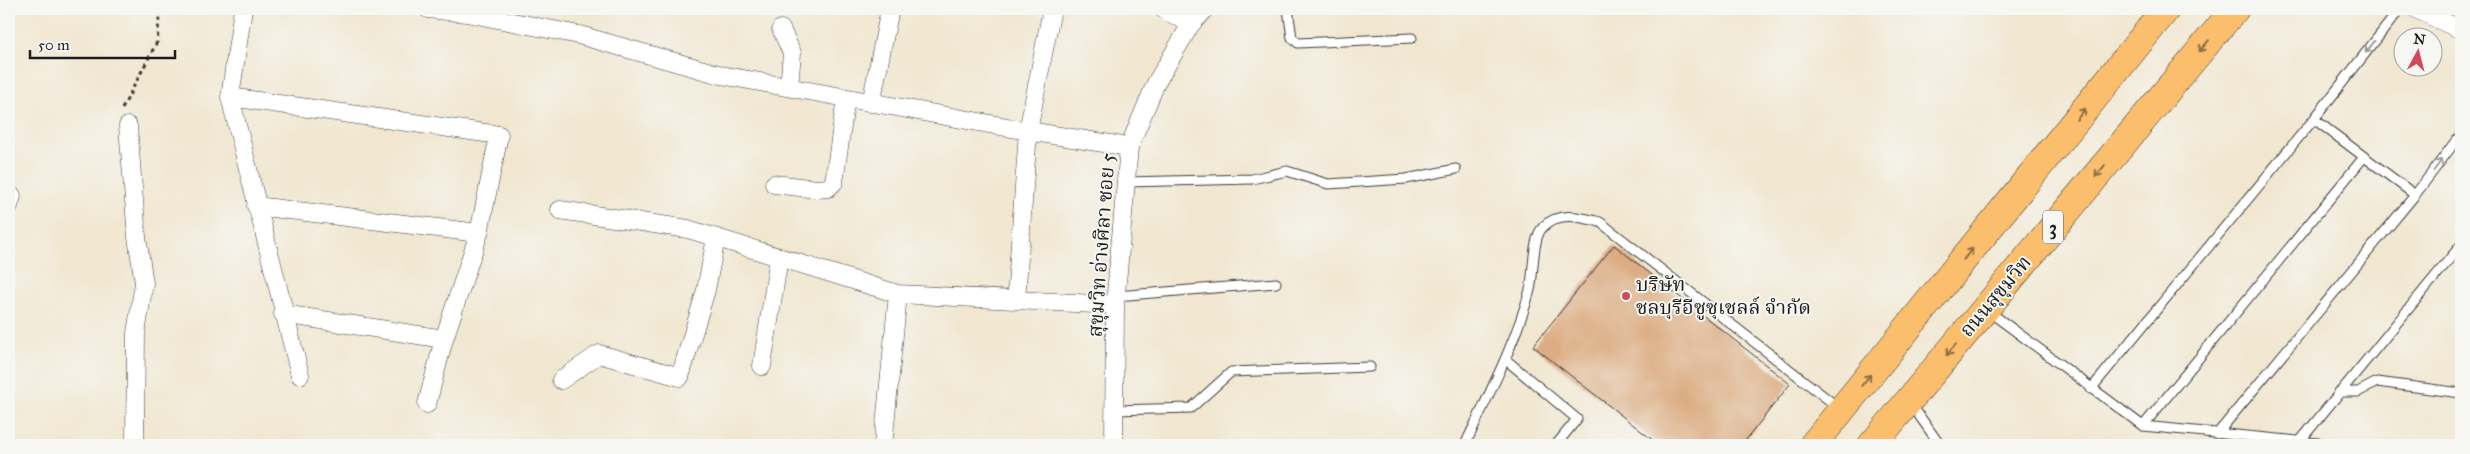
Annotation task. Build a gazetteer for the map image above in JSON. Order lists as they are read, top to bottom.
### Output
{
  "streets": {
    "highway": ["3", "ถนนสุขุมวิท"],
    "street": ["สุขุมวิท อ่างศิลา ซอย 5"]
  },
  "places": ["บริษัท ชลบุรีอีซูซุเชลล์ จำกัด"],
  "scale_bar": "50 m",
  "north": "top"
}
